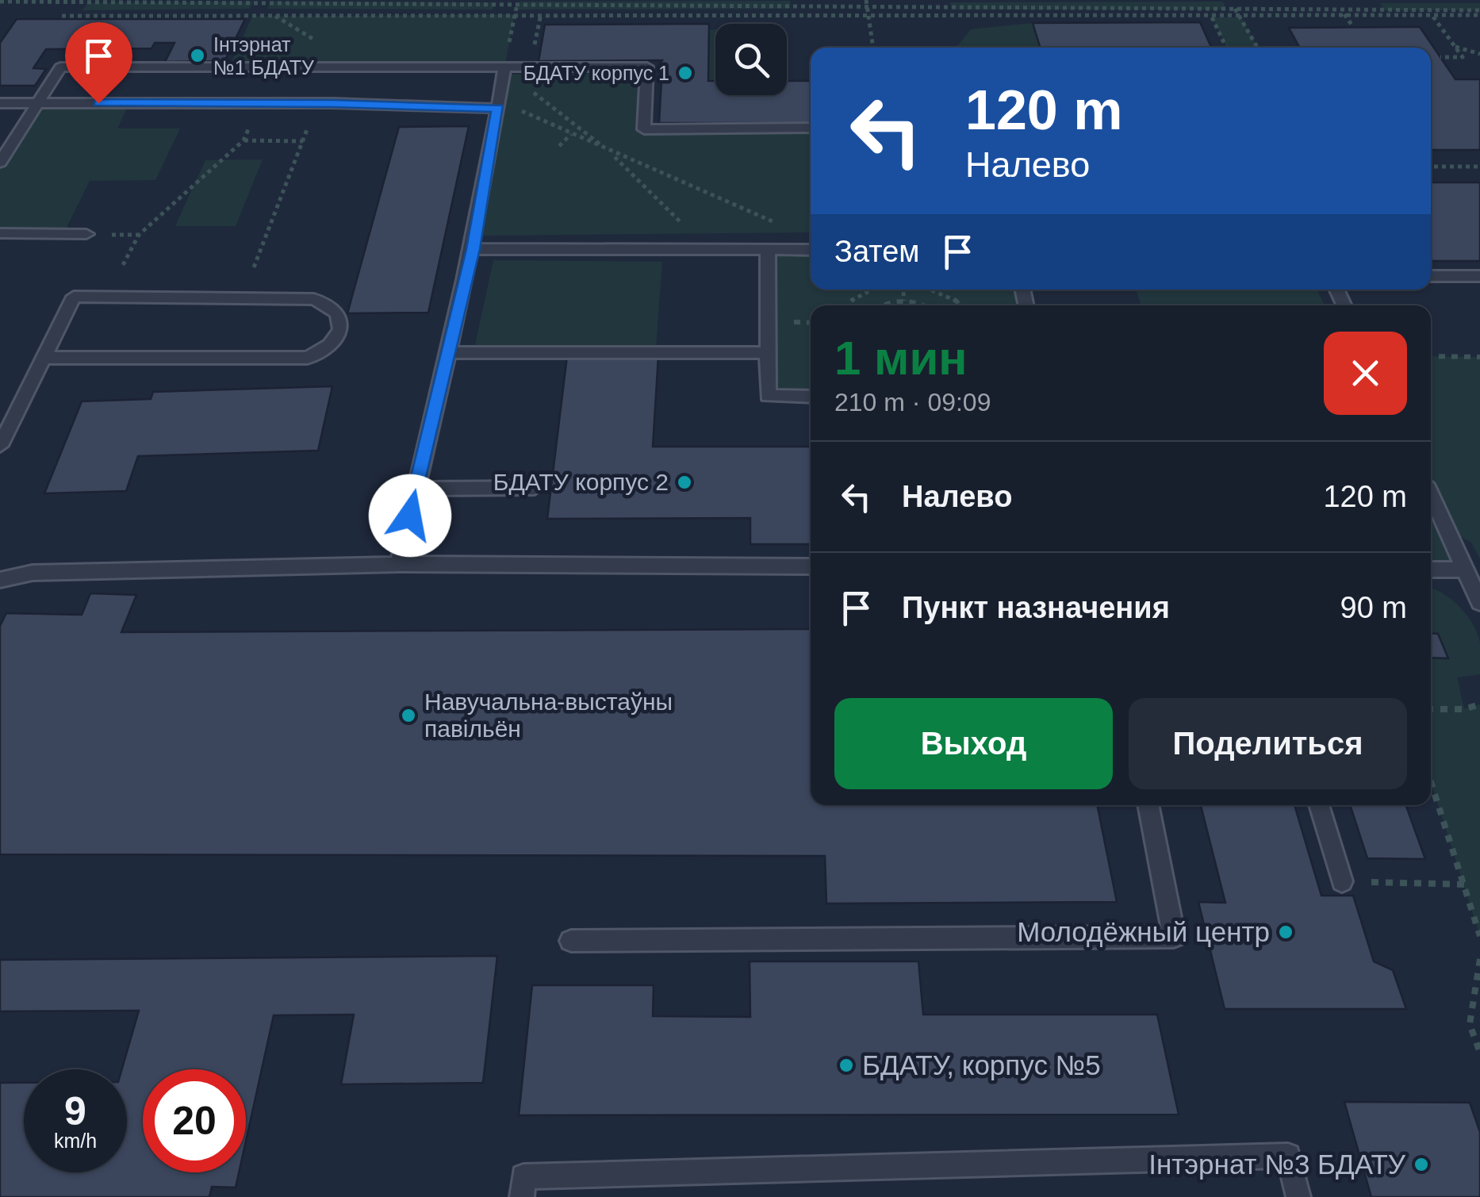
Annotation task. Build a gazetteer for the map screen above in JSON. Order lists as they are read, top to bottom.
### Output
{
  "places": [
    "Інтэрнат №1 БДАТУ",
    "БДАТУ корпус 1",
    "БДАТУ корпус 2",
    "Навучальна-выстаўны павільён",
    "Молодёжный центр",
    "БДАТУ, корпус №5",
    "Інтэрнат №3 БДАТУ"
  ],
  "page": {
    "turn": ["120 m", "Налево"],
    "then": "Затем",
    "heading": ["1 мин", "210 m · 09:09"],
    "list": [
      {
        "name": "Налево",
        "value": "120 m"
      },
      {
        "name": "Пункт назначения",
        "value": "90 m"
      }
    ],
    "buttons": ["Выход", "Поделиться"],
    "speed": "9 km/h",
    "limit": "20"
  }
}
